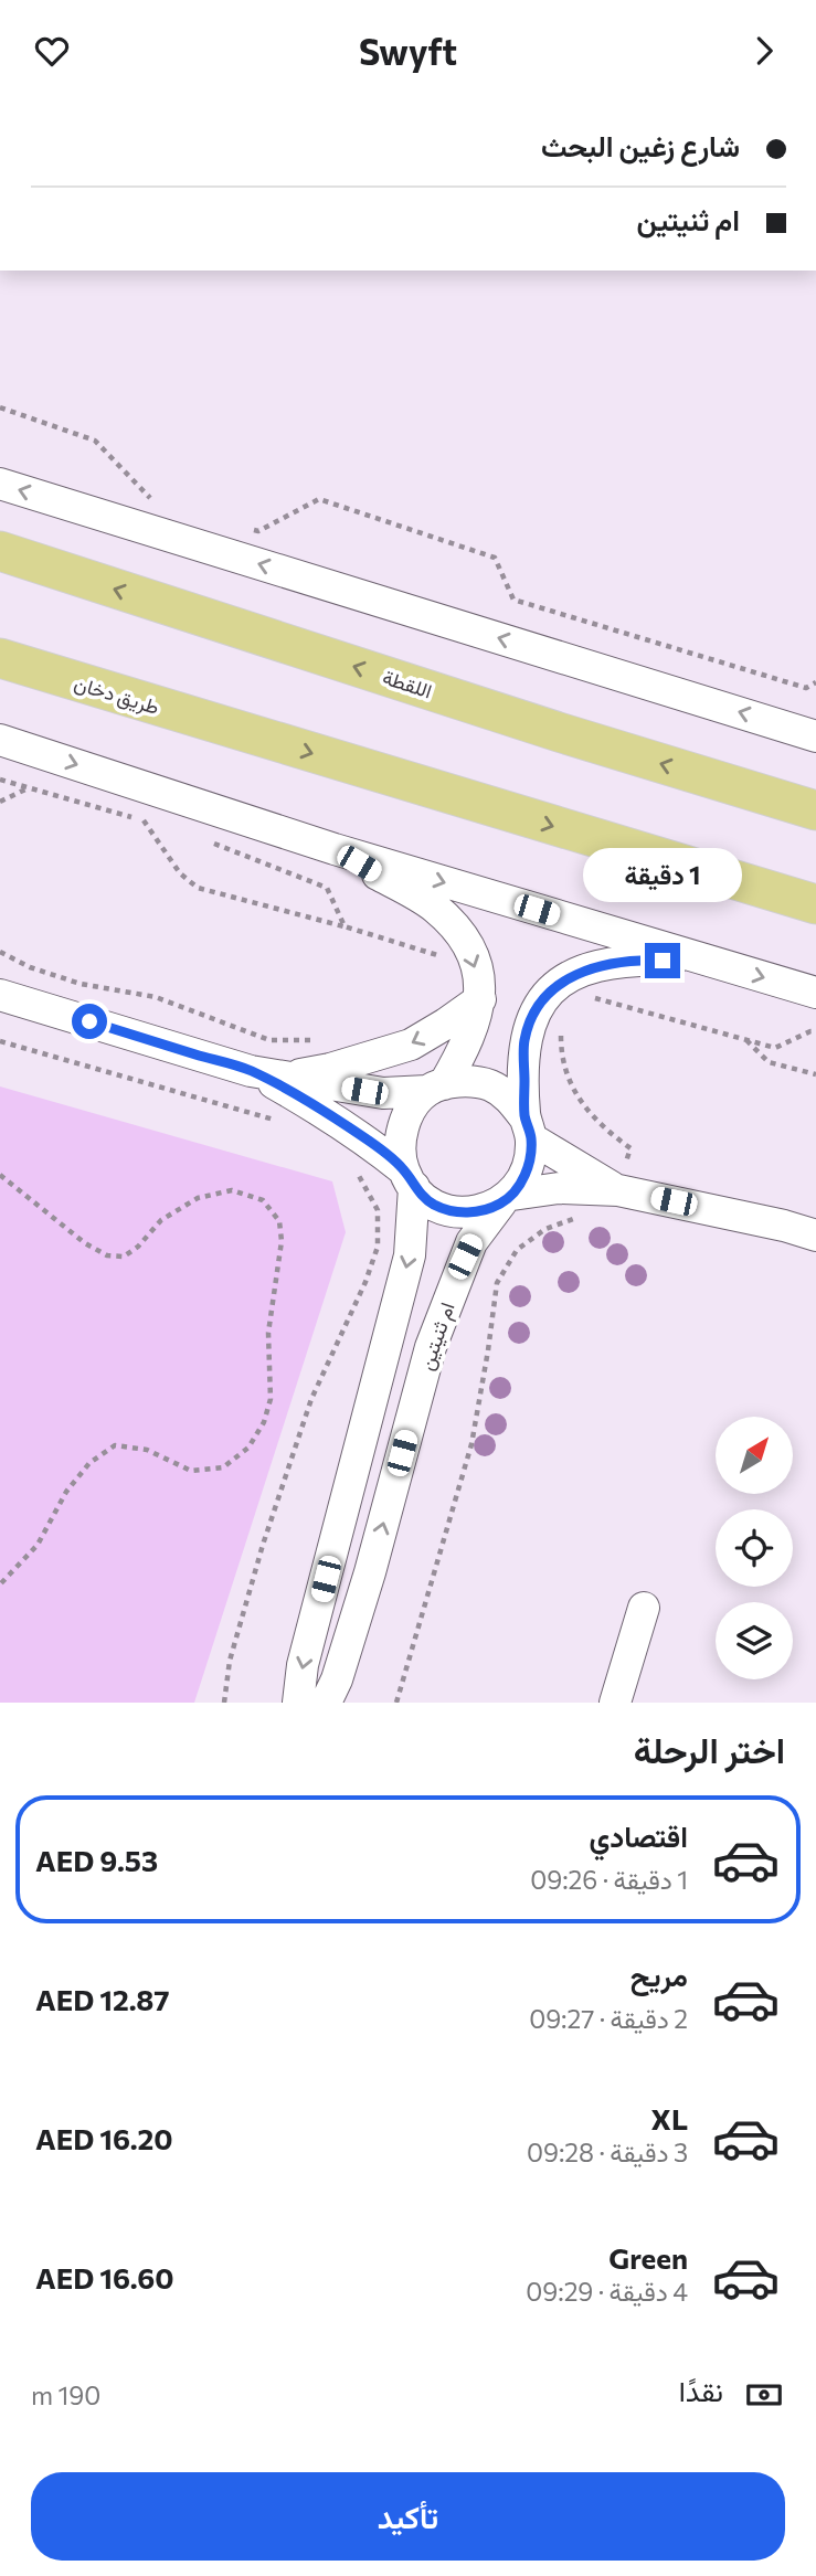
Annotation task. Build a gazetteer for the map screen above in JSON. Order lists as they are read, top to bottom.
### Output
{
  "streets": {
    "main road": ["اللقطة", "طريق دخان"],
    "street": ["ام ثنيتين"]
  },
  "north": "top right",
  "page": {
    "header": "Swyft",
    "banner": ["شارع زغين البحث", "ام ثنيتين"],
    "bubble": "1 دقيقة",
    "heading": "اختر الرحلة",
    "list": [
      {
        "name": "اقتصادي",
        "note": "1 دقيقة · 09:26",
        "value": "AED 9.53"
      },
      {
        "name": "مريح",
        "note": "2 دقيقة · 09:27",
        "value": "AED 12.87"
      },
      {
        "name": "XL",
        "note": "3 دقيقة · 09:28",
        "value": "AED 16.20"
      },
      {
        "name": "Green",
        "note": "4 دقيقة · 09:29",
        "value": "AED 16.60"
      }
    ],
    "pay": ["نقدًا", "190 m"],
    "buttons": "تأكيد"
  }
}
